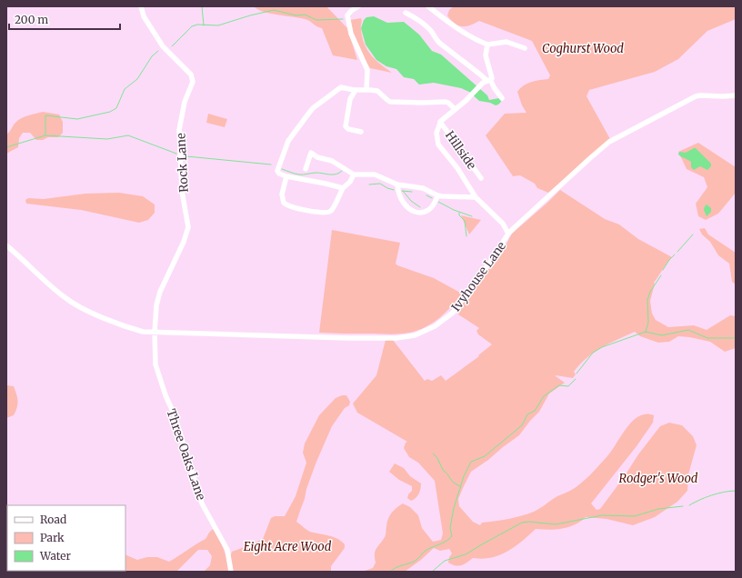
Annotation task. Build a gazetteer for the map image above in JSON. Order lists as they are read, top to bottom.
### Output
{
  "streets": {
    "street": [
      "Hillside",
      "Rock Lane",
      "Ivyhouse Lane",
      "Three Oaks Lane"
    ]
  },
  "crossings": [
    ["Rock Lane", "Ivyhouse Lane"],
    ["Rock Lane", "Three Oaks Lane"],
    ["Ivyhouse Lane", "Three Oaks Lane"]
  ],
  "parks": ["Coghurst Wood", "Rodger's Wood", "Eight Acre Wood"],
  "legend": ["Road", "Park", "Water"],
  "scale_bar": "200 m"
}
